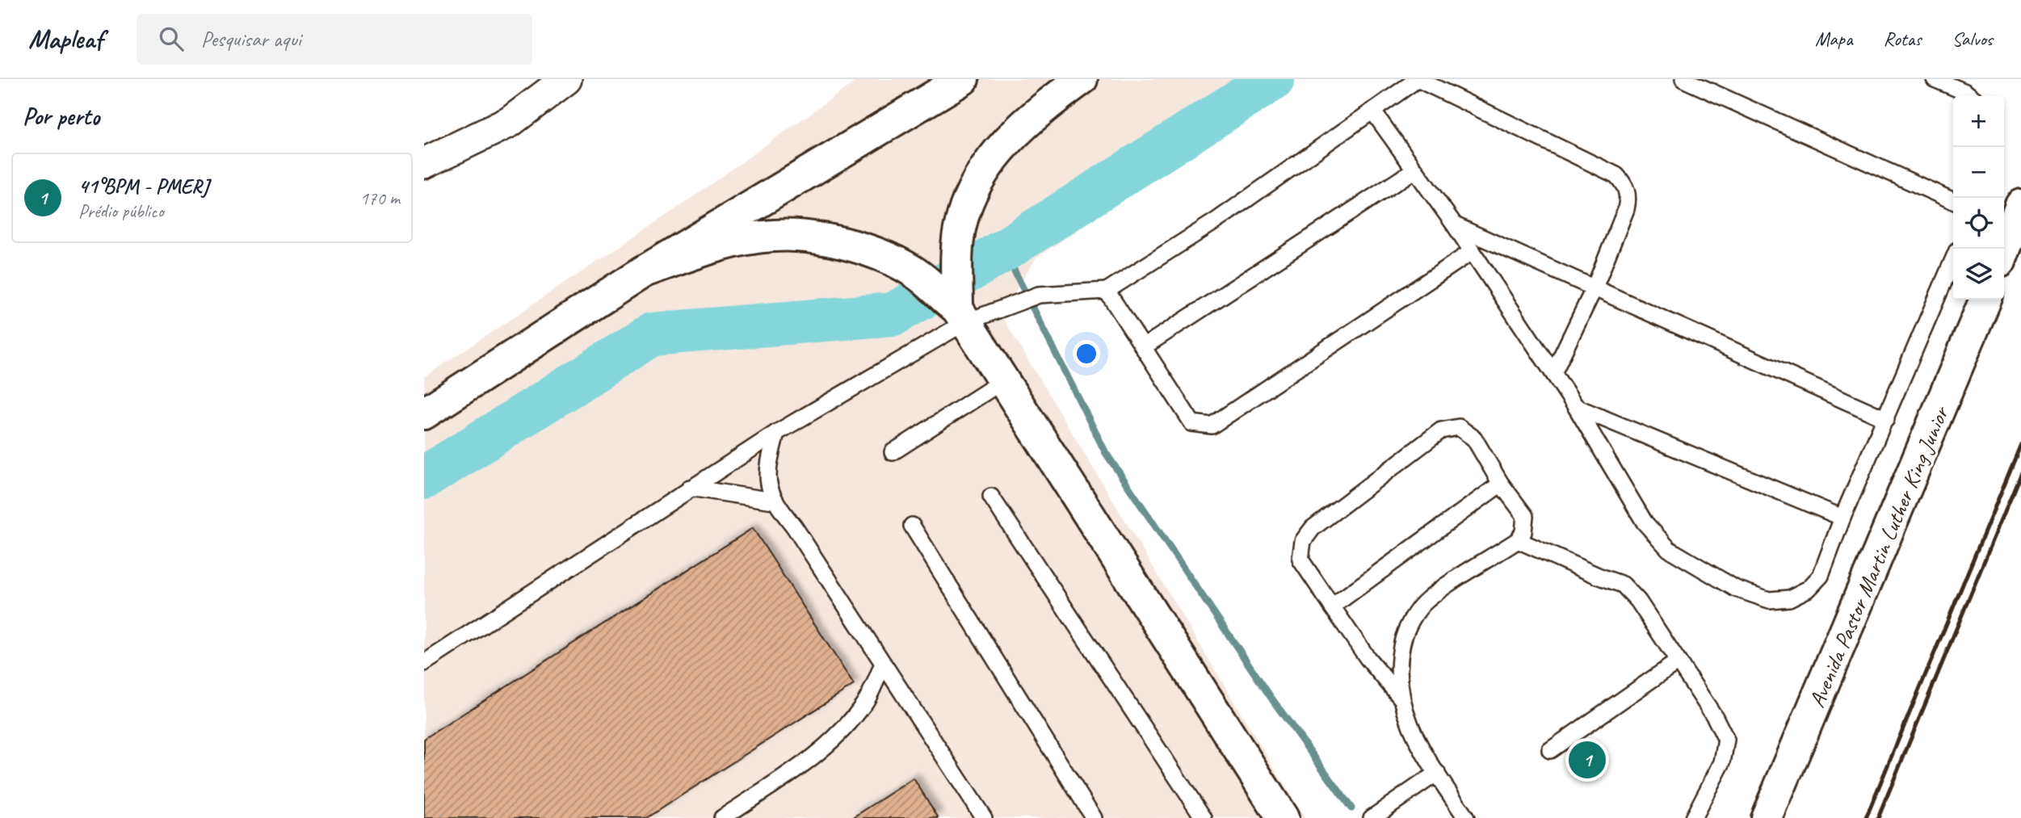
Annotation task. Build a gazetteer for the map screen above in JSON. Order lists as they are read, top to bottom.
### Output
{
  "streets": {
    "street": ["Avenida Pastor Martin Luther King Junior"]
  },
  "page": {
    "header": "Mapleaf",
    "search": "Pesquisar aqui",
    "nav": ["Mapa", "Rotas", "Salvos"],
    "heading": "Por perto",
    "map_buttons": ["+", "−"],
    "list": [
      {
        "mark": "1",
        "name": "41°BPM - PMERJ",
        "note": "Prédio público",
        "value": "170 m"
      }
    ],
    "pins": "1"
  }
}
